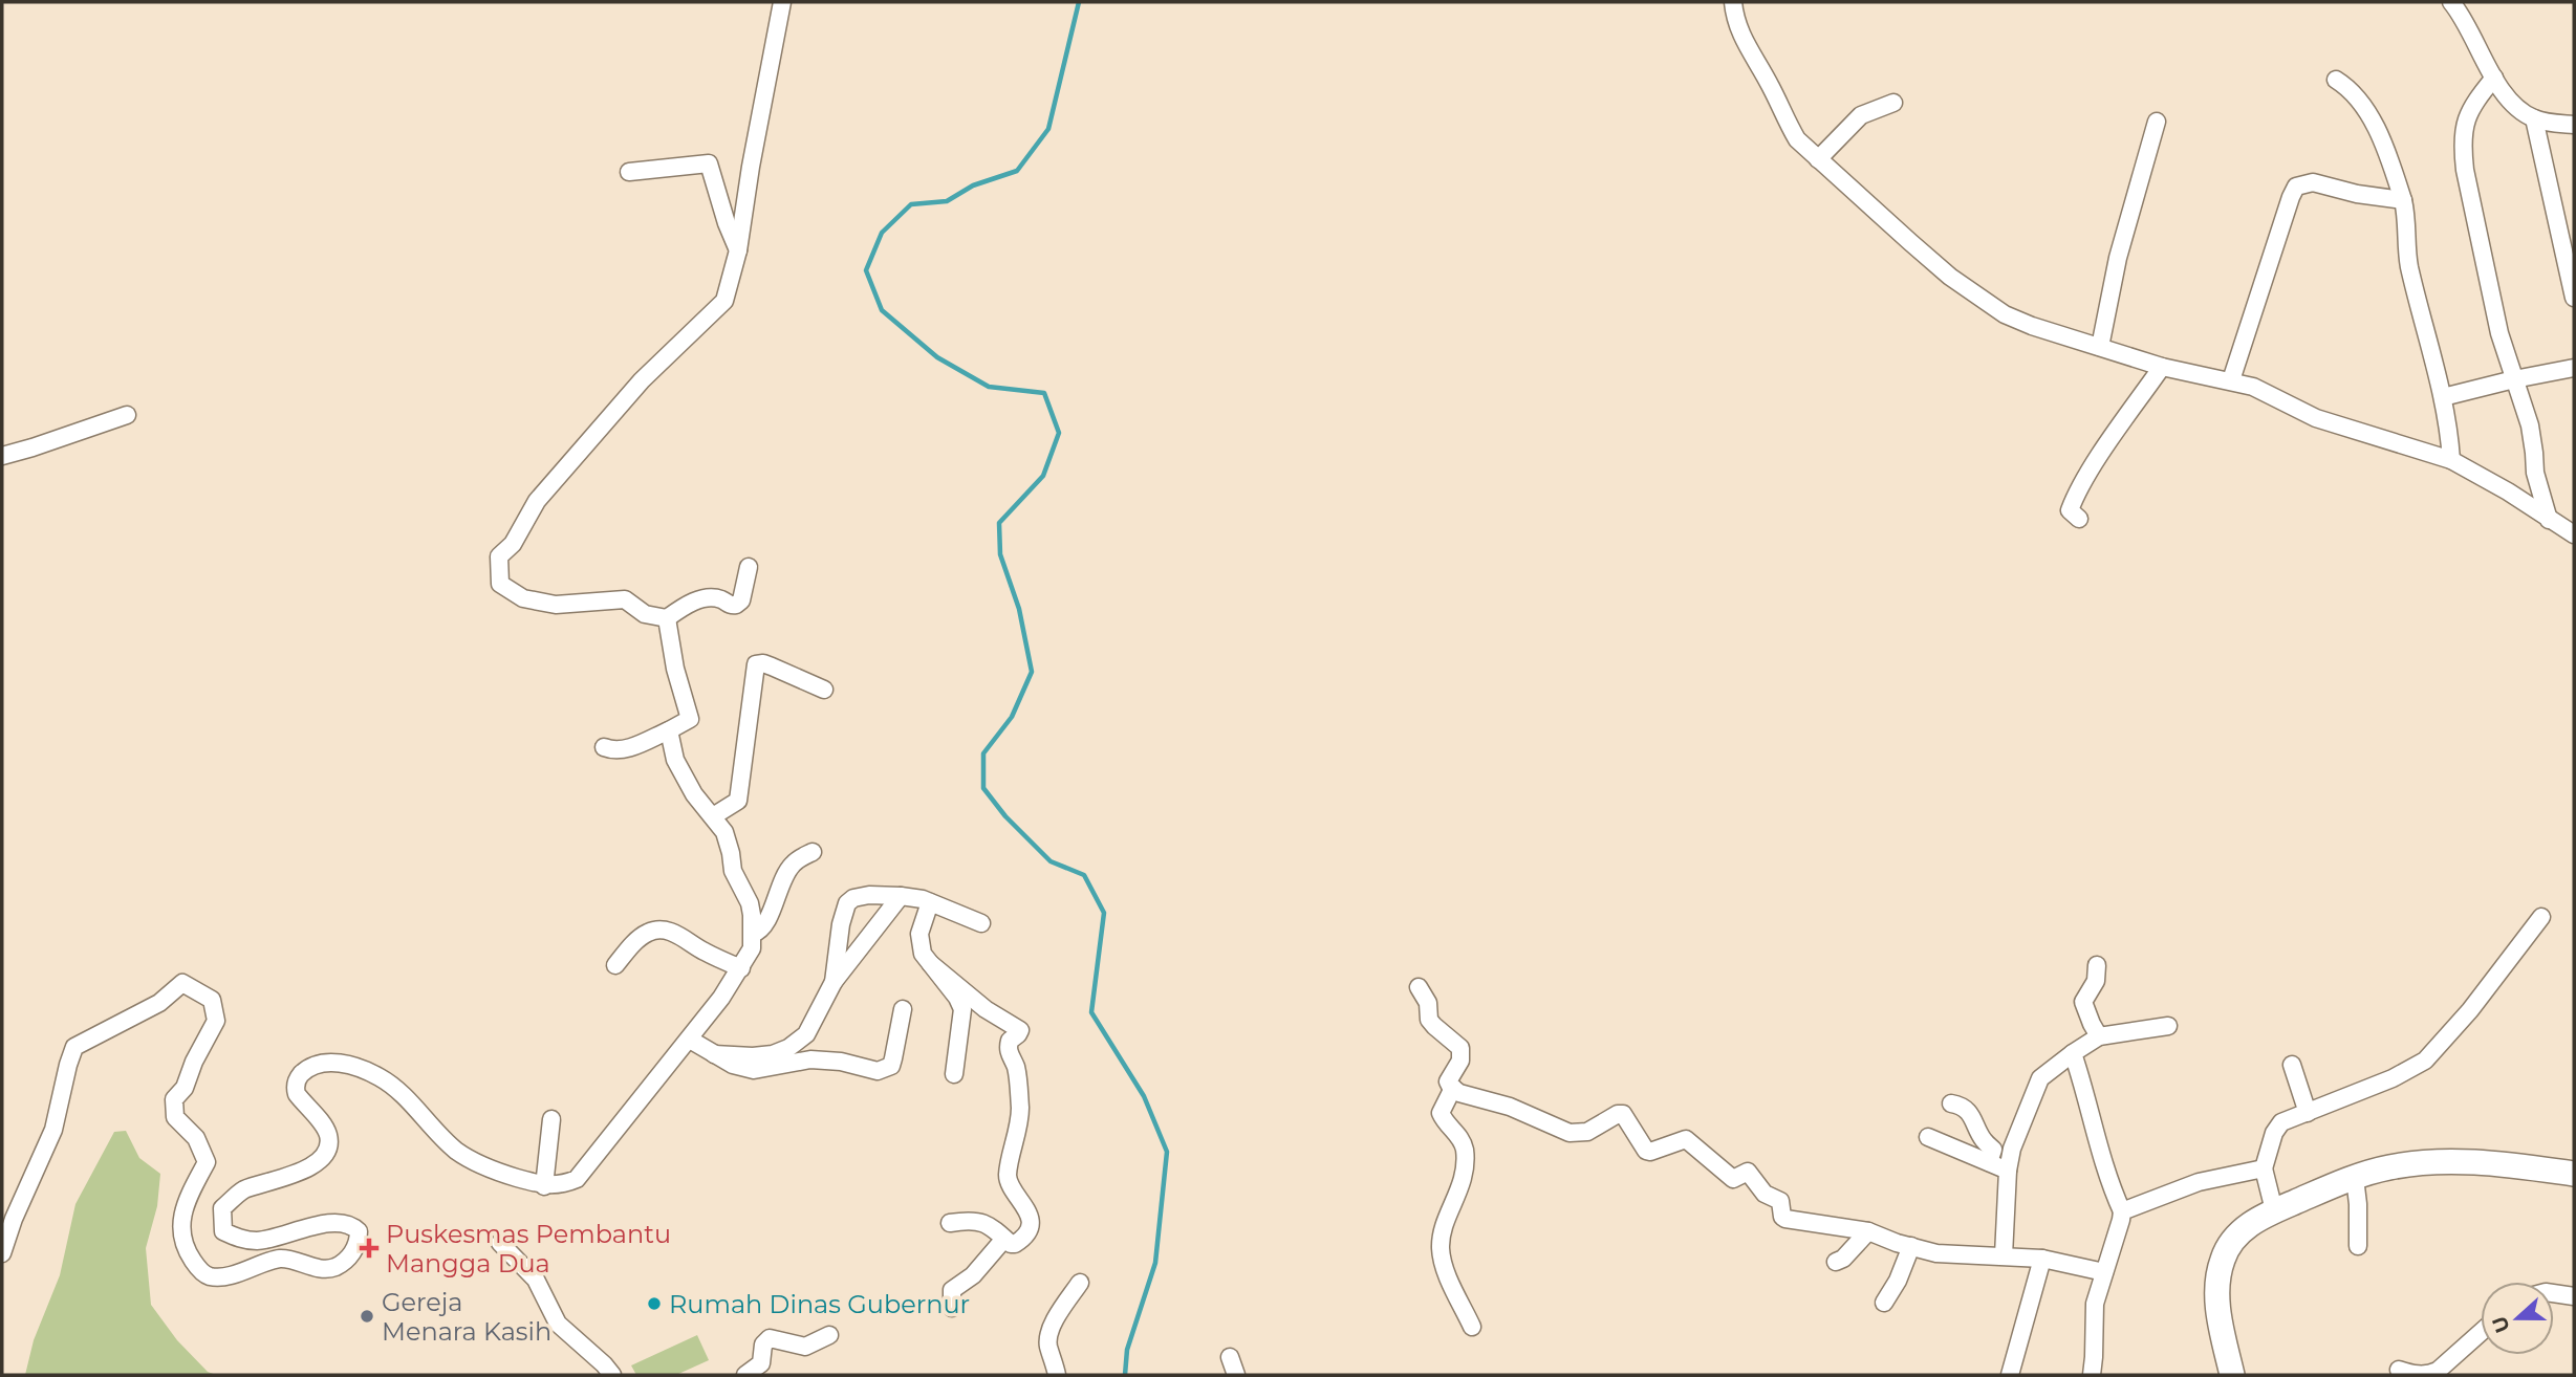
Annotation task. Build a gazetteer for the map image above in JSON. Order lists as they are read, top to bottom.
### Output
{
  "places": {
    "health": ["Puskesmas Pembantu Mangga Dua"],
    "other": ["Rumah Dinas Gubernur", "Gereja Menara Kasih"]
  },
  "north": "left"
}
